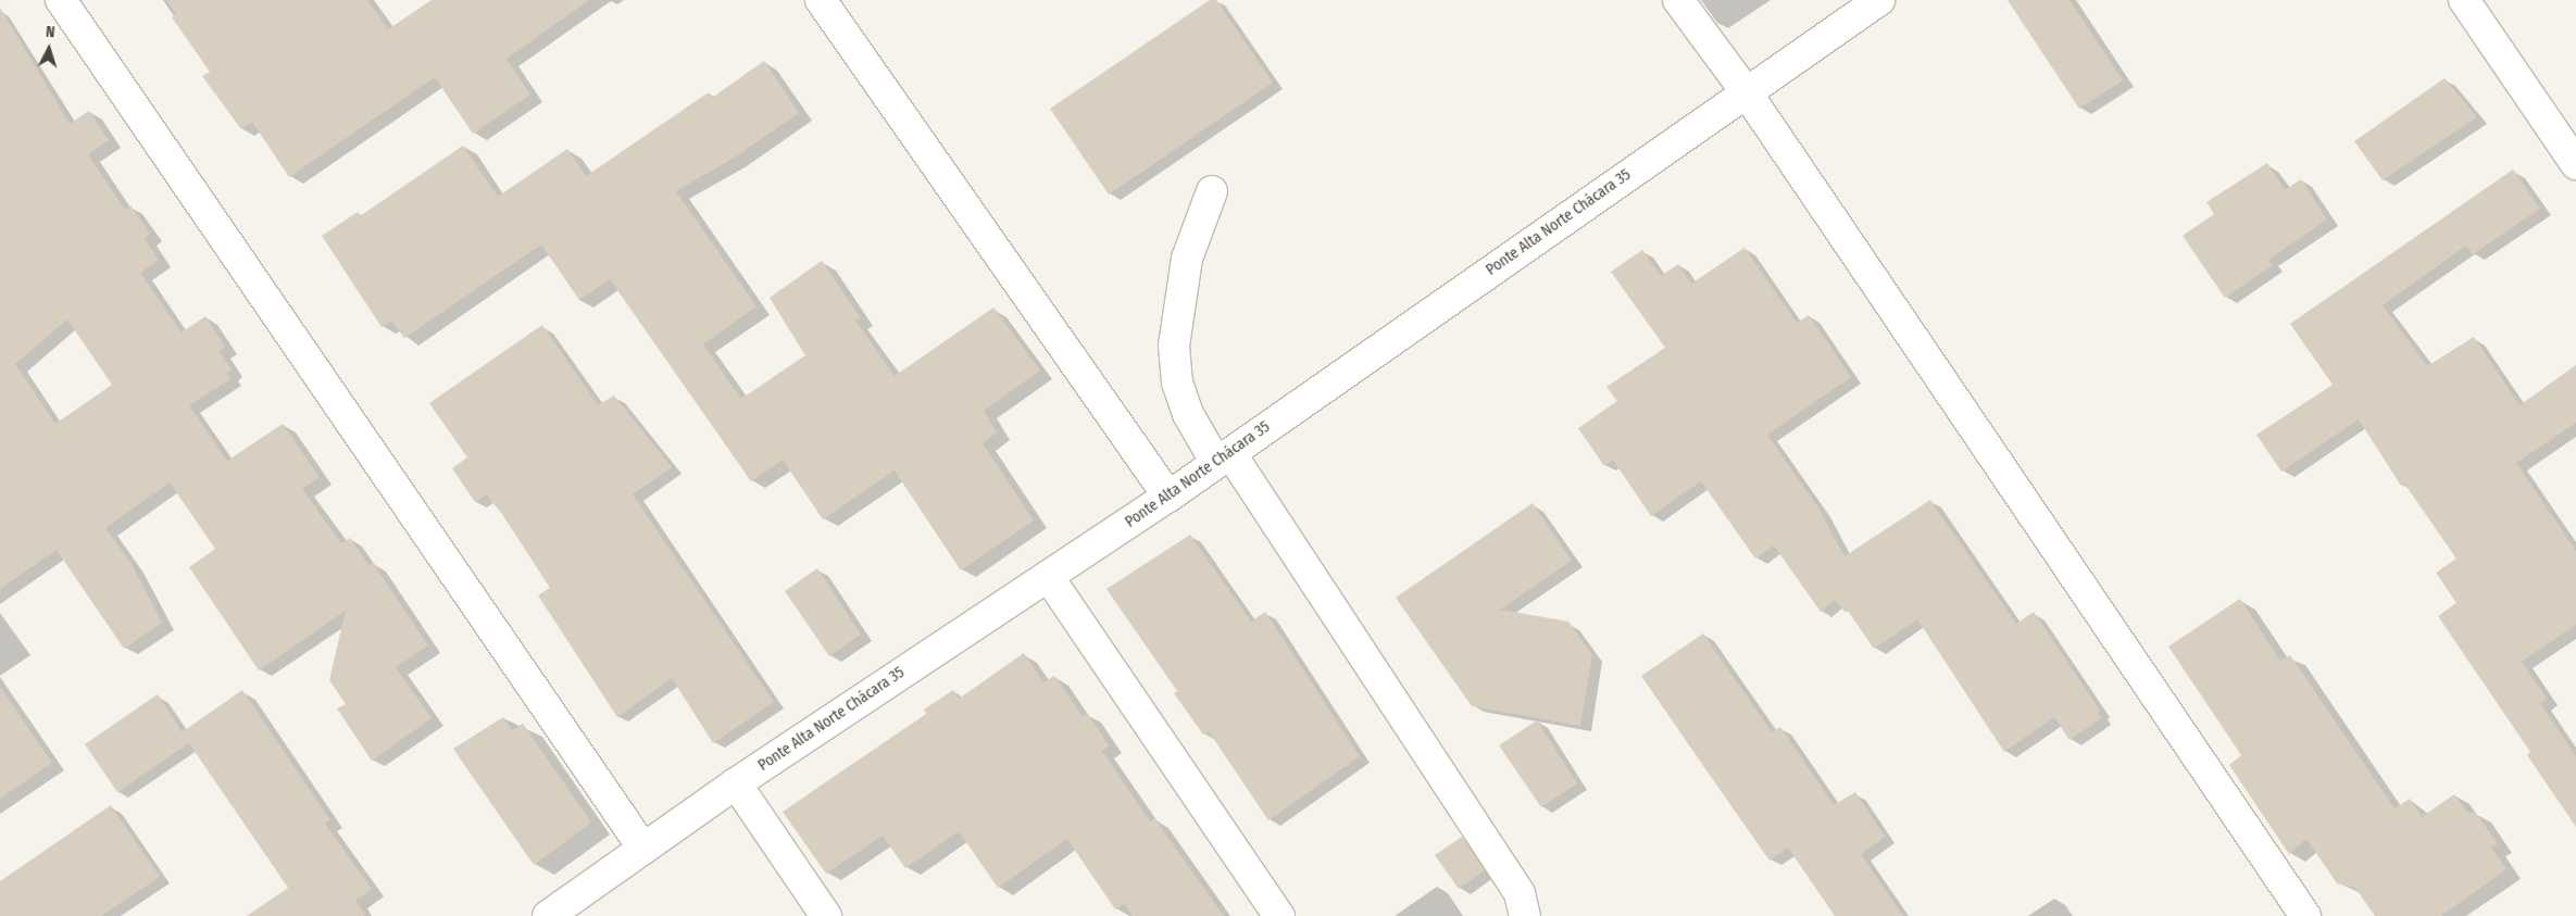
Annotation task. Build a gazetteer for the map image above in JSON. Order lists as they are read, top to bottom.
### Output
{
  "streets": {
    "street": ["Ponte Alta Norte Chácara 35"]
  },
  "north": "top"
}
